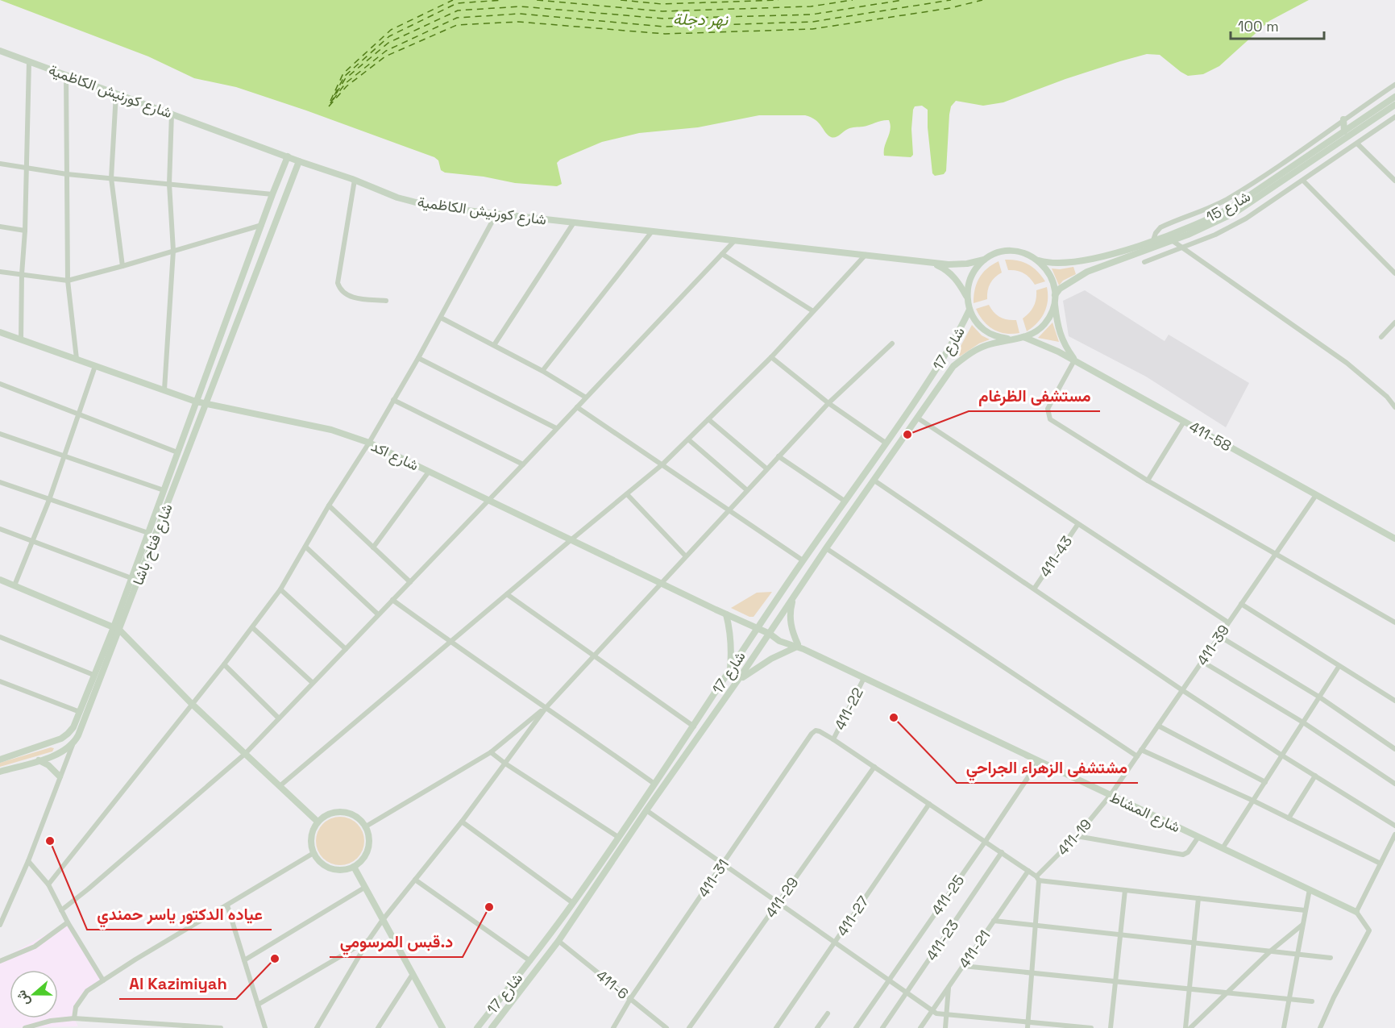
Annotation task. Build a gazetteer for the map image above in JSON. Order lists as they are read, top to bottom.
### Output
{
  "streets": {
    "street": [
      "شارع كورنيش الكاظمية",
      "شارع 15",
      "شارع 17",
      "411-58",
      "شارع اكد",
      "شارع فتاح باشا",
      "411-43",
      "411-39",
      "411-22",
      "شارع المشاط",
      "411-19",
      "411-31",
      "411-25",
      "411-29",
      "411-27",
      "411-23",
      "411-21",
      "411-6"
    ]
  },
  "crossings": [
    ["شارع كورنيش الكاظمية", "شارع 15"],
    ["شارع كورنيش الكاظمية", "شارع 17"],
    ["شارع كورنيش الكاظمية", "411-58"],
    ["شارع كورنيش الكاظمية", "شارع فتاح باشا"],
    ["شارع 15", "شارع 17"],
    ["شارع 15", "411-58"],
    ["شارع 17", "411-58"],
    ["شارع 17", "شارع اكد"],
    ["شارع 17", "شارع المشاط"],
    ["شارع 17", "411-6"],
    ["411-58", "411-39"],
    ["شارع اكد", "شارع فتاح باشا"],
    ["شارع اكد", "شارع المشاط"],
    ["411-39", "شارع المشاط"],
    ["411-39", "411-19"],
    ["411-22", "شارع المشاط"],
    ["411-22", "411-31"],
    ["شارع المشاط", "411-19"],
    ["شارع المشاط", "411-25"],
    ["411-31", "411-6"]
  ],
  "water": ["نهر دجلة"],
  "places": [
    "مستشفى الظرغام",
    "مشتشفى الزهراء الجراحي",
    "عياده الدكتور ياسر حمندي",
    "د.قبس المرسومي",
    "Al Kazimiyah"
  ],
  "scale_bar": "100 m",
  "north": "left"
}
